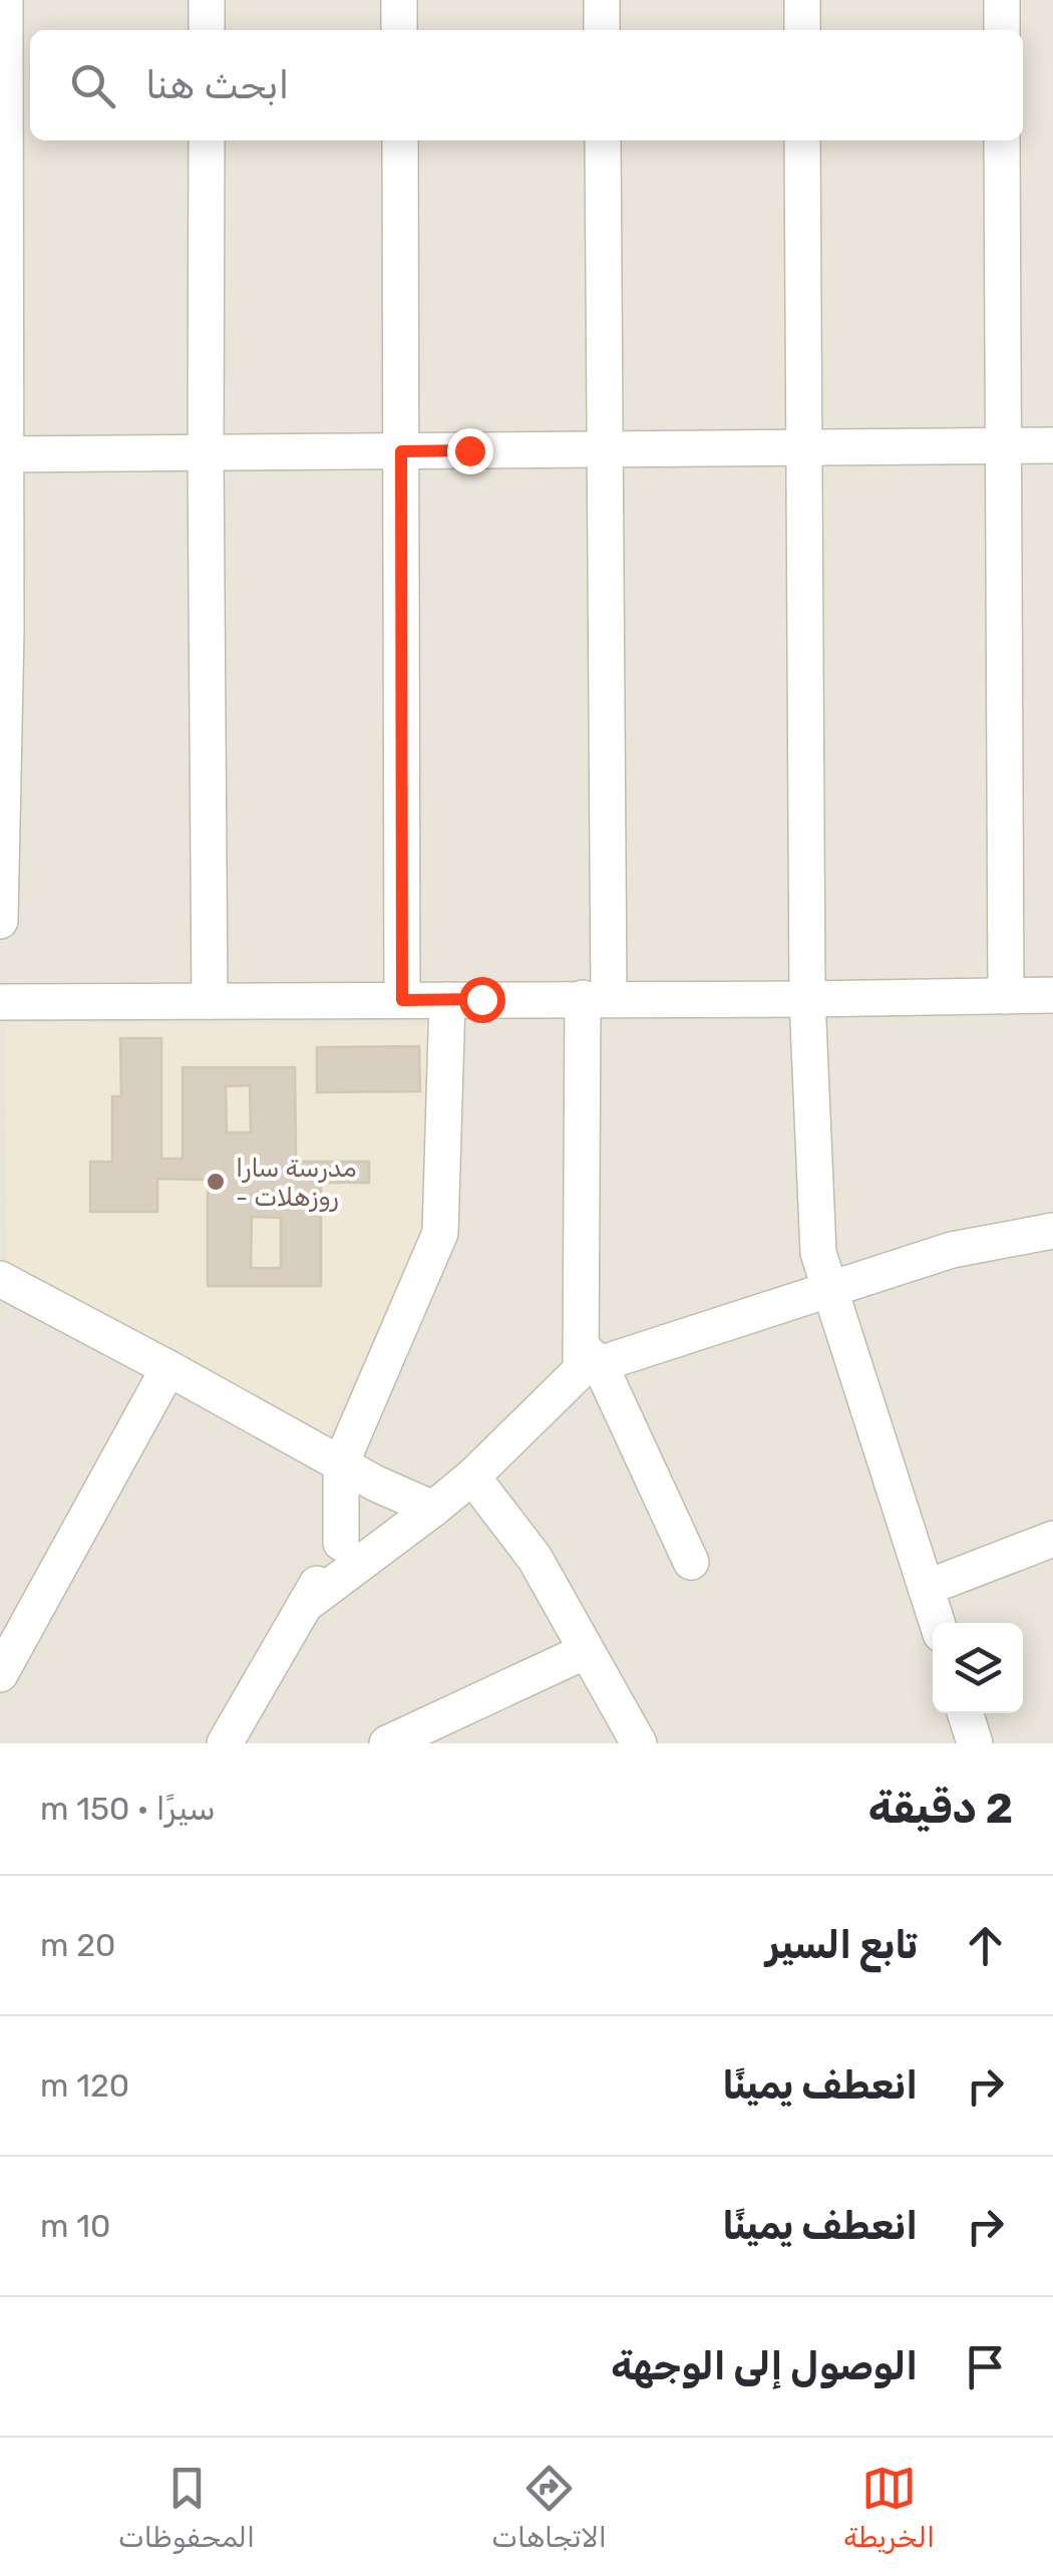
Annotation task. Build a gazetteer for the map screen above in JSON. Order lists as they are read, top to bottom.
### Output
{
  "places": ["مدرسة سارا - روزهلات"],
  "page": {
    "search": "ابحث هنا",
    "heading": ["2 دقيقة", "سيرًا · 150 m"],
    "list": [
      ["تابع السير", "20 m"],
      ["انعطف يمينًا", "120 m"],
      ["انعطف يمينًا", "10 m"],
      "الوصول إلى الوجهة"
    ],
    "nav": ["الخريطة", "الاتجاهات", "المحفوظات"]
  }
}
